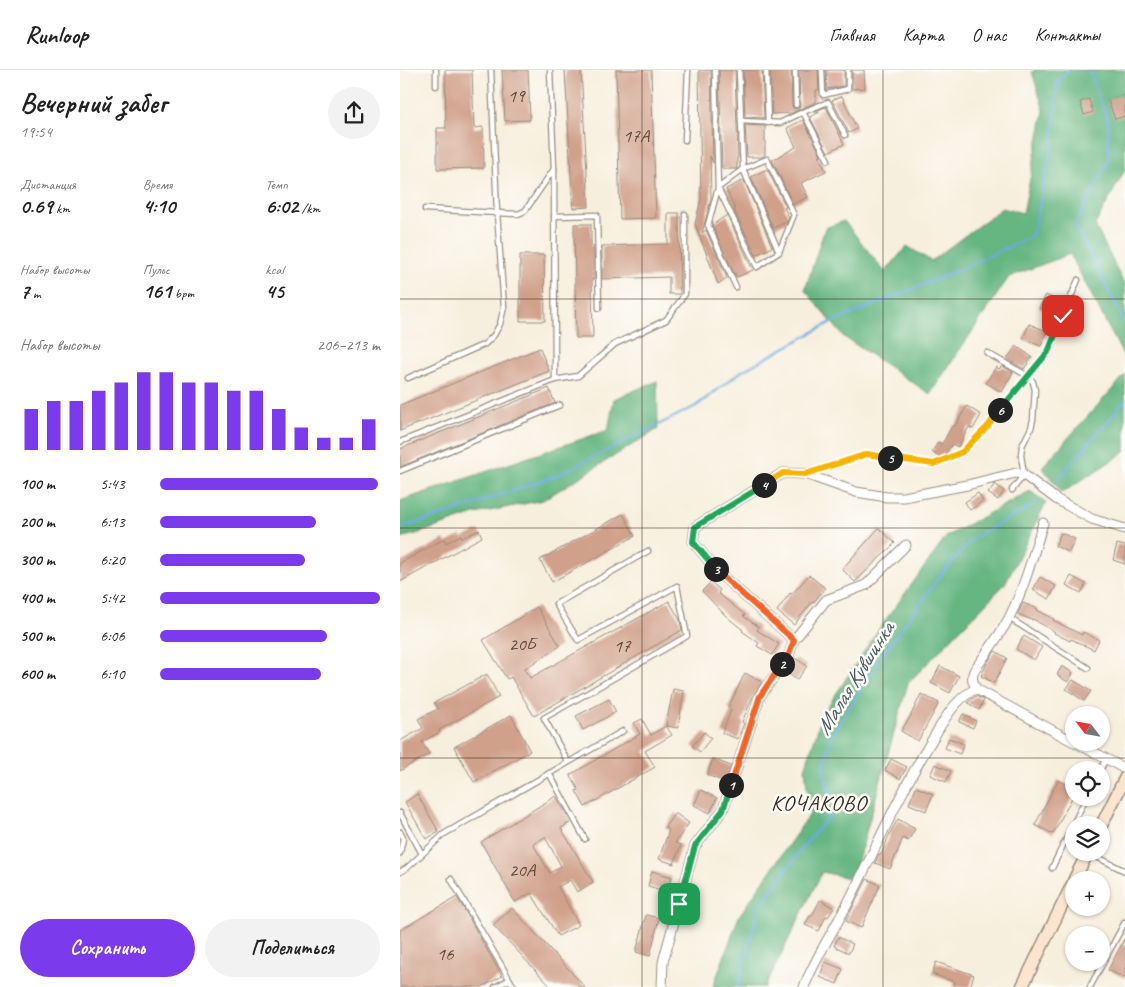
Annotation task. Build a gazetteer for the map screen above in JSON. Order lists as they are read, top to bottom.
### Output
{
  "districts": ["КОЧАКОВО"],
  "water": ["Малая Кувшинка"],
  "house_numbers": [
    "19",
    "17А",
    "20Б",
    "17",
    "20А",
    "16"
  ],
  "north": "top left",
  "page": {
    "header": "Runloop",
    "nav": [
      "Главная",
      "Карта",
      "О нас",
      "Контакты"
    ],
    "heading": ["Вечерний забег", "19:54"],
    "stats": [
      ["Дистанция", "0.69 km"],
      ["Время", "4:10"],
      ["Темп", "6:02 /km"],
      ["Набор высоты", "7 m"],
      ["Пульс", "161 bpm"],
      ["kcal", "45"]
    ],
    "chart": ["Набор высоты", "206–213 m"],
    "pins": [
      "6",
      "5",
      "4",
      "3",
      "2",
      "1"
    ],
    "list": [
      {
        "name": "100 m",
        "note": "5:43"
      },
      {
        "name": "200 m",
        "note": "6:13"
      },
      {
        "name": "300 m",
        "note": "6:20"
      },
      {
        "name": "400 m",
        "note": "5:42"
      },
      {
        "name": "500 m",
        "note": "6:06"
      },
      {
        "name": "600 m",
        "note": "6:10"
      }
    ],
    "map_buttons": ["+", "−"],
    "buttons": ["Сохранить", "Поделиться"]
  }
}
